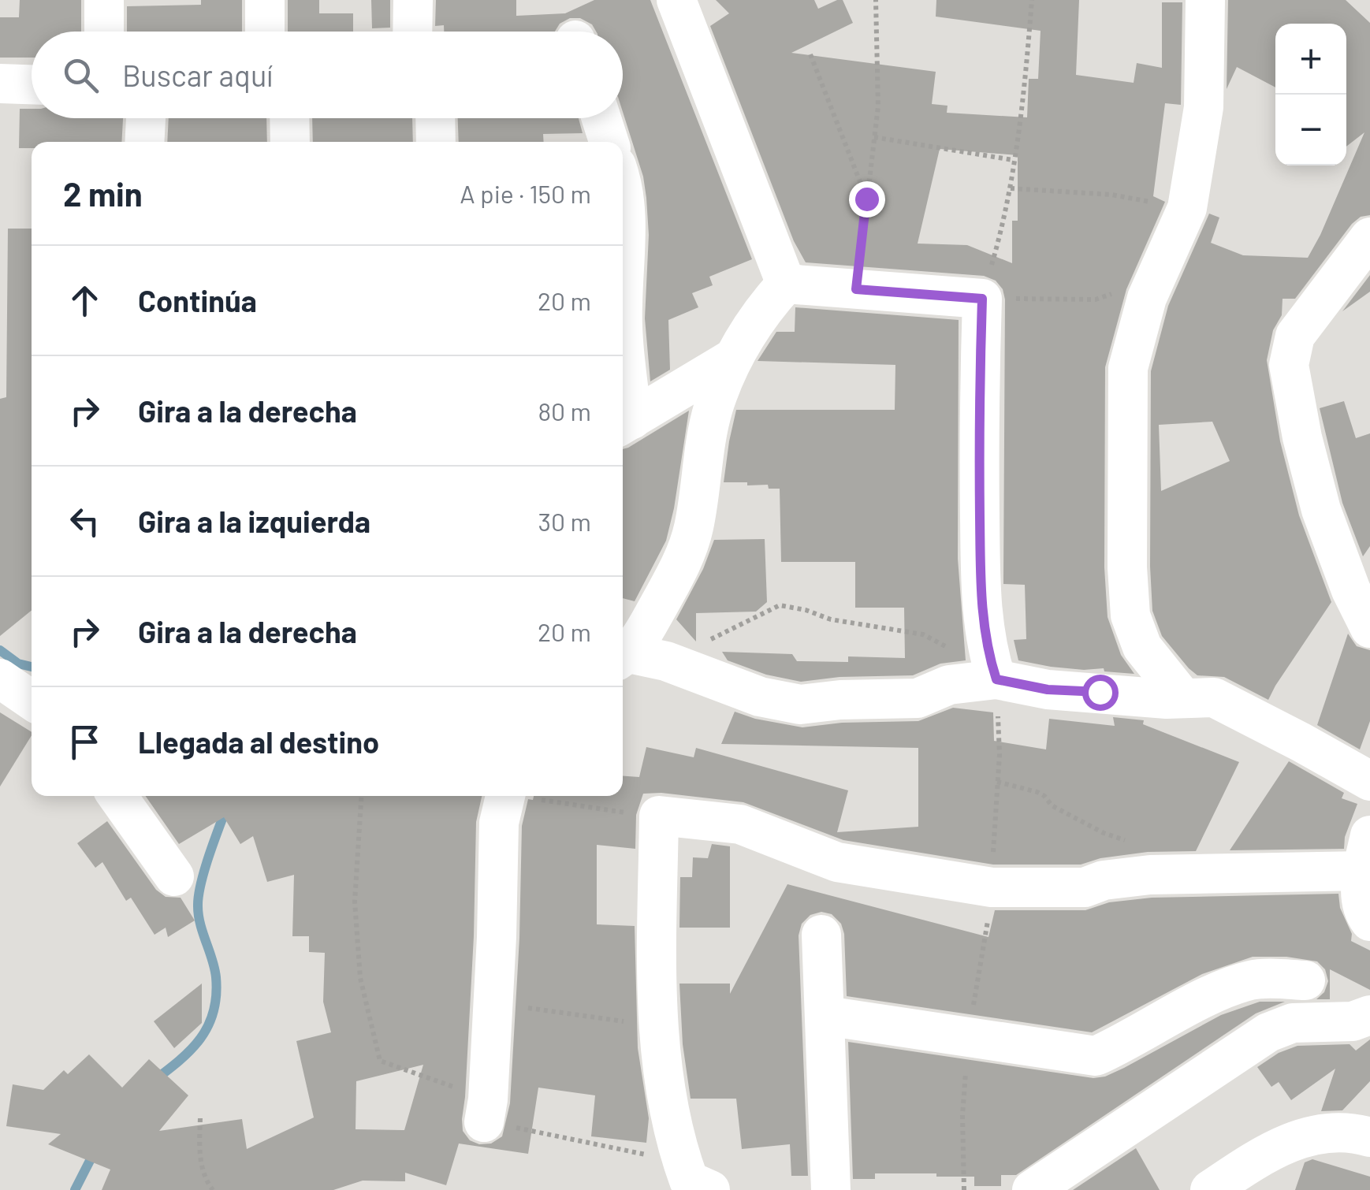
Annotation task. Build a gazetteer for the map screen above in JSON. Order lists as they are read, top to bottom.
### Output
{
  "page": {
    "map_buttons": ["+", "−"],
    "search": "Buscar aquí",
    "heading": ["2 min", "A pie · 150 m"],
    "list": [
      ["Continúa", "20 m"],
      ["Gira a la derecha", "80 m"],
      ["Gira a la izquierda", "30 m"],
      ["Gira a la derecha", "20 m"],
      "Llegada al destino"
    ]
  }
}
